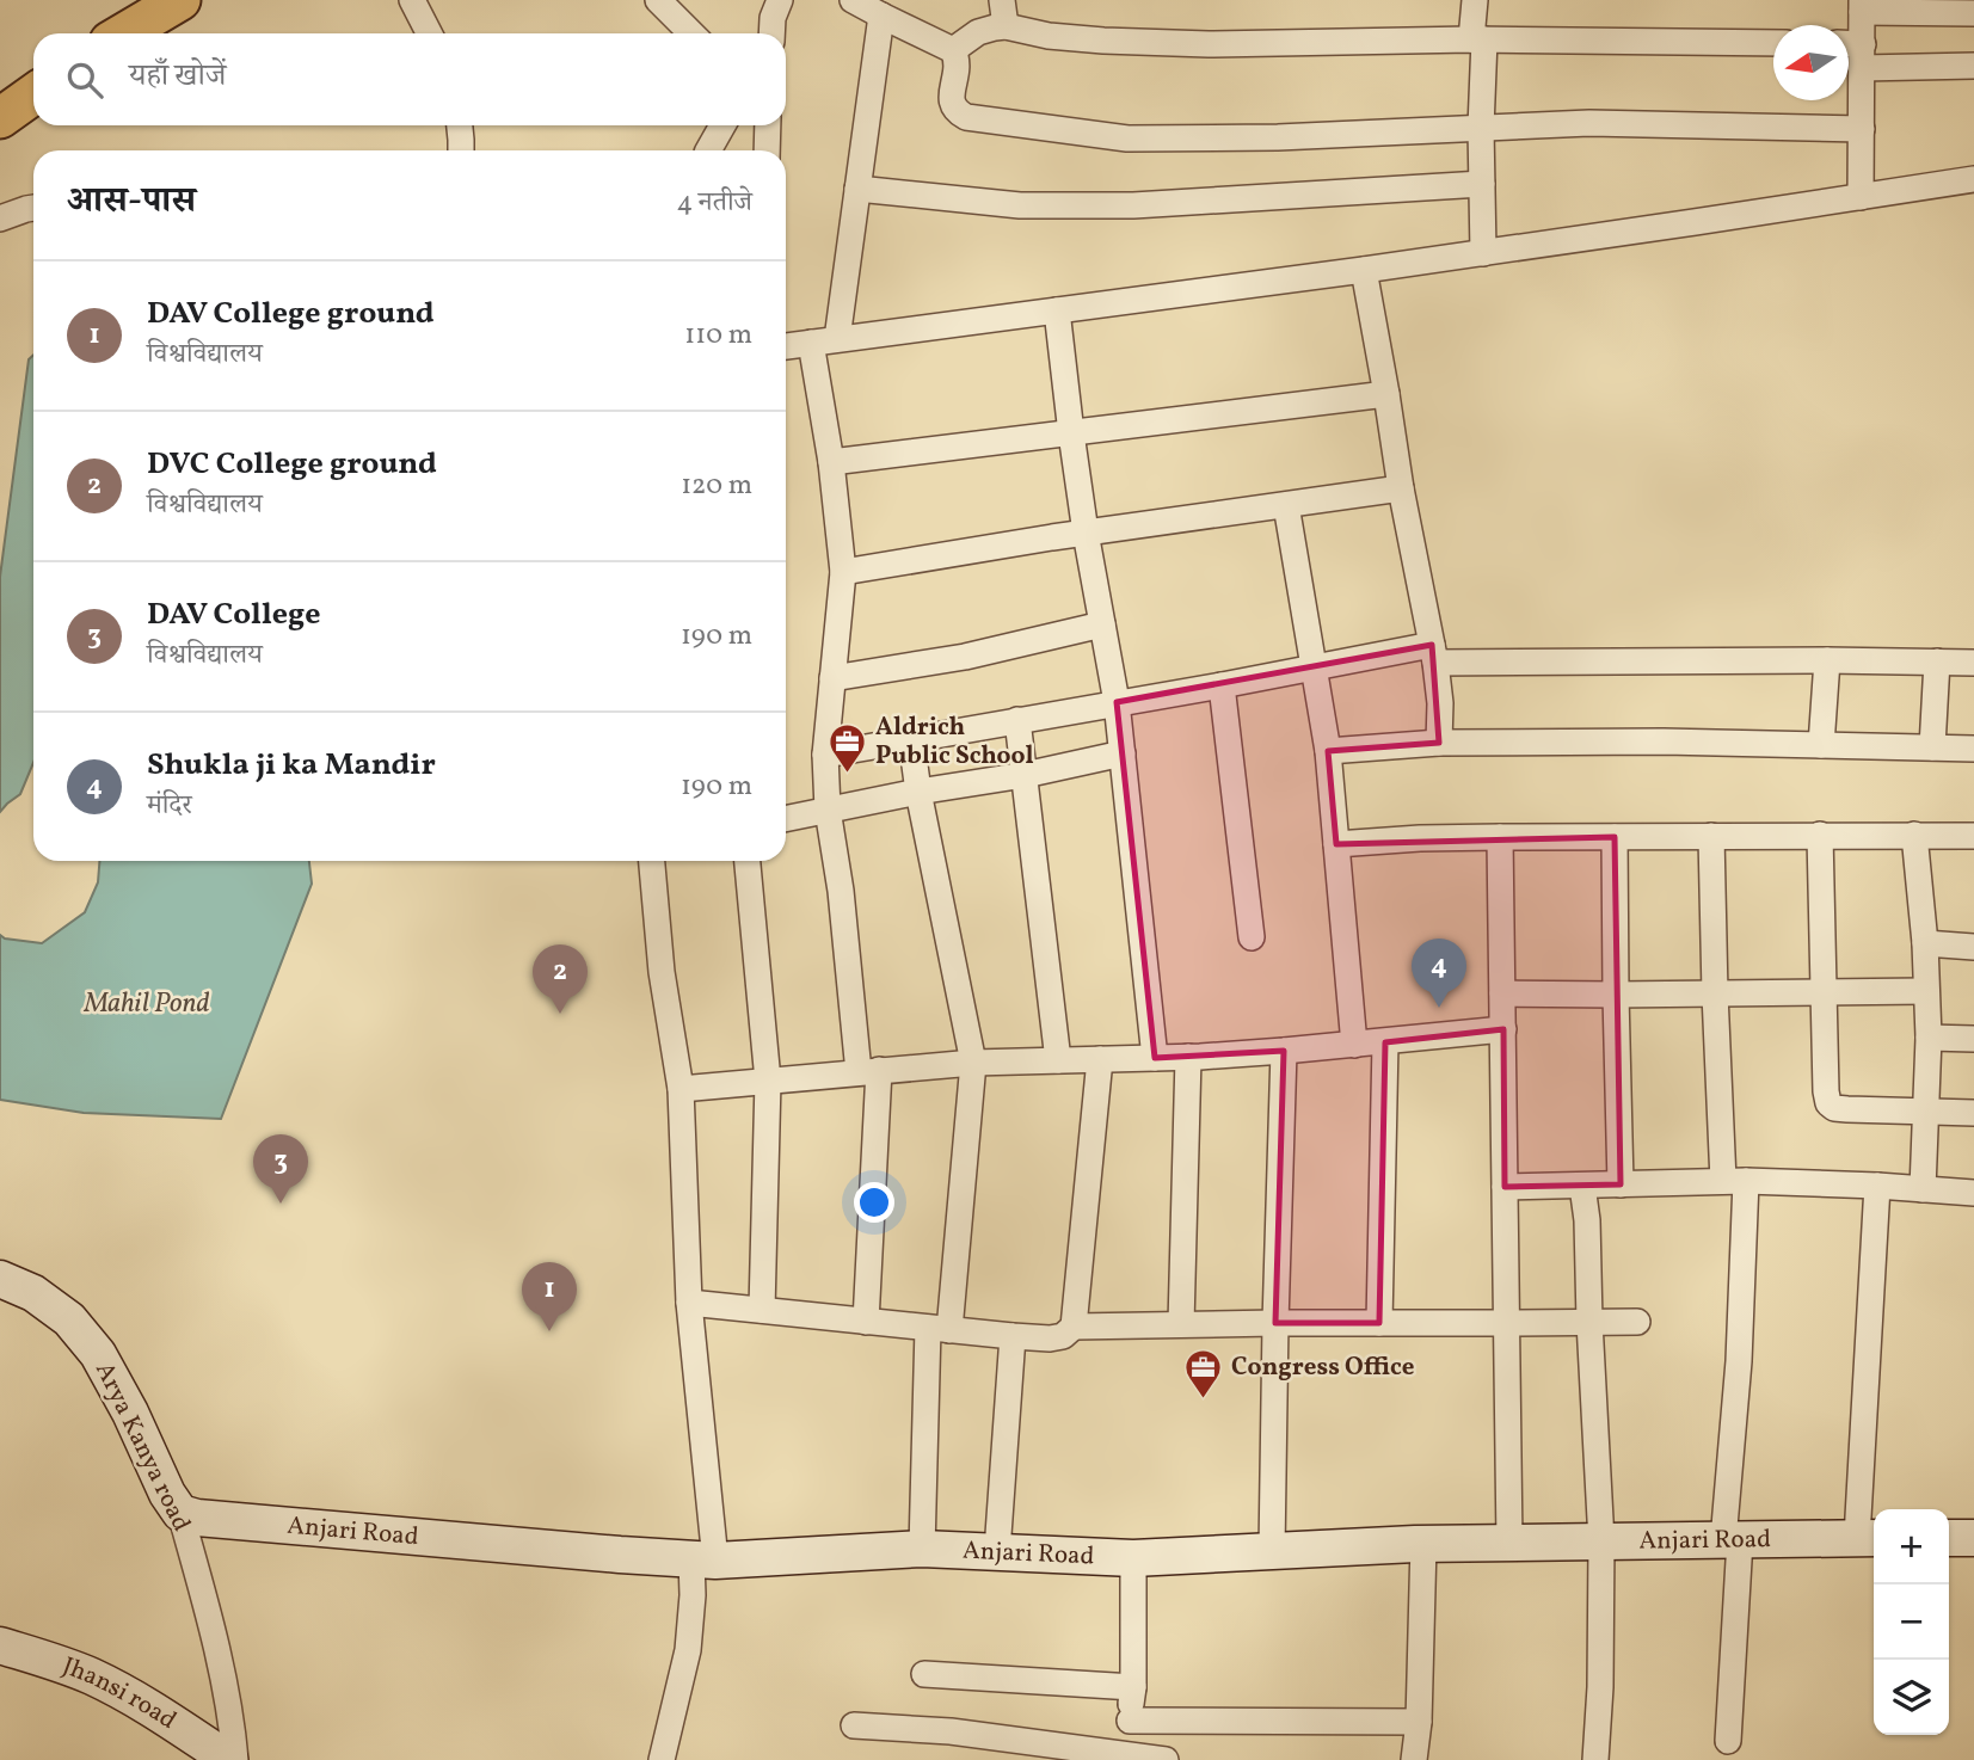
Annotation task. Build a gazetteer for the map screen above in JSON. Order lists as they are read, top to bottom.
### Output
{
  "streets": {
    "street": ["Arya Kanya road", "Anjari Road", "Jhansi road"]
  },
  "crossings": [
    ["Arya Kanya road", "Anjari Road"]
  ],
  "water": ["Mahil Pond"],
  "places": {
    "office": ["Aldrich Public School", "Congress Office"]
  },
  "north": "left",
  "page": {
    "search": "यहाँ खोजें",
    "heading": ["आस-पास", "4 नतीजे"],
    "list": [
      {
        "mark": "1",
        "name": "DAV College ground",
        "note": "विश्वविद्यालय",
        "value": "110 m"
      },
      {
        "mark": "2",
        "name": "DVC College ground",
        "note": "विश्वविद्यालय",
        "value": "120 m"
      },
      {
        "mark": "3",
        "name": "DAV College",
        "note": "विश्वविद्यालय",
        "value": "190 m"
      },
      {
        "mark": "4",
        "name": "Shukla ji ka Mandir",
        "note": "मंदिर",
        "value": "190 m"
      }
    ],
    "pins": [
      "4",
      "2",
      "3",
      "1"
    ],
    "map_buttons": ["+", "−"]
  }
}
